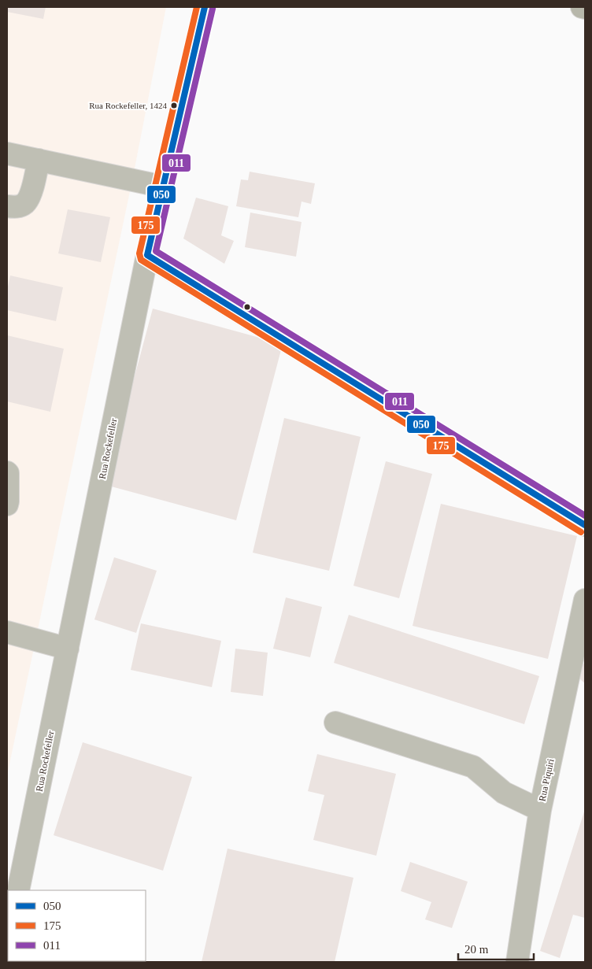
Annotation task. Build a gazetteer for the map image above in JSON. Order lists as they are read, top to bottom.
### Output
{
  "streets": {
    "main road": ["Rua Rockefeller"],
    "street": ["Rua Piquiri"]
  },
  "places": ["Rua Rockefeller, 1424"],
  "lines": ["transit line 050", "transit line 175", "transit line 011"],
  "legend": ["050", "175", "011"],
  "scale_bar": "20 m"
}
